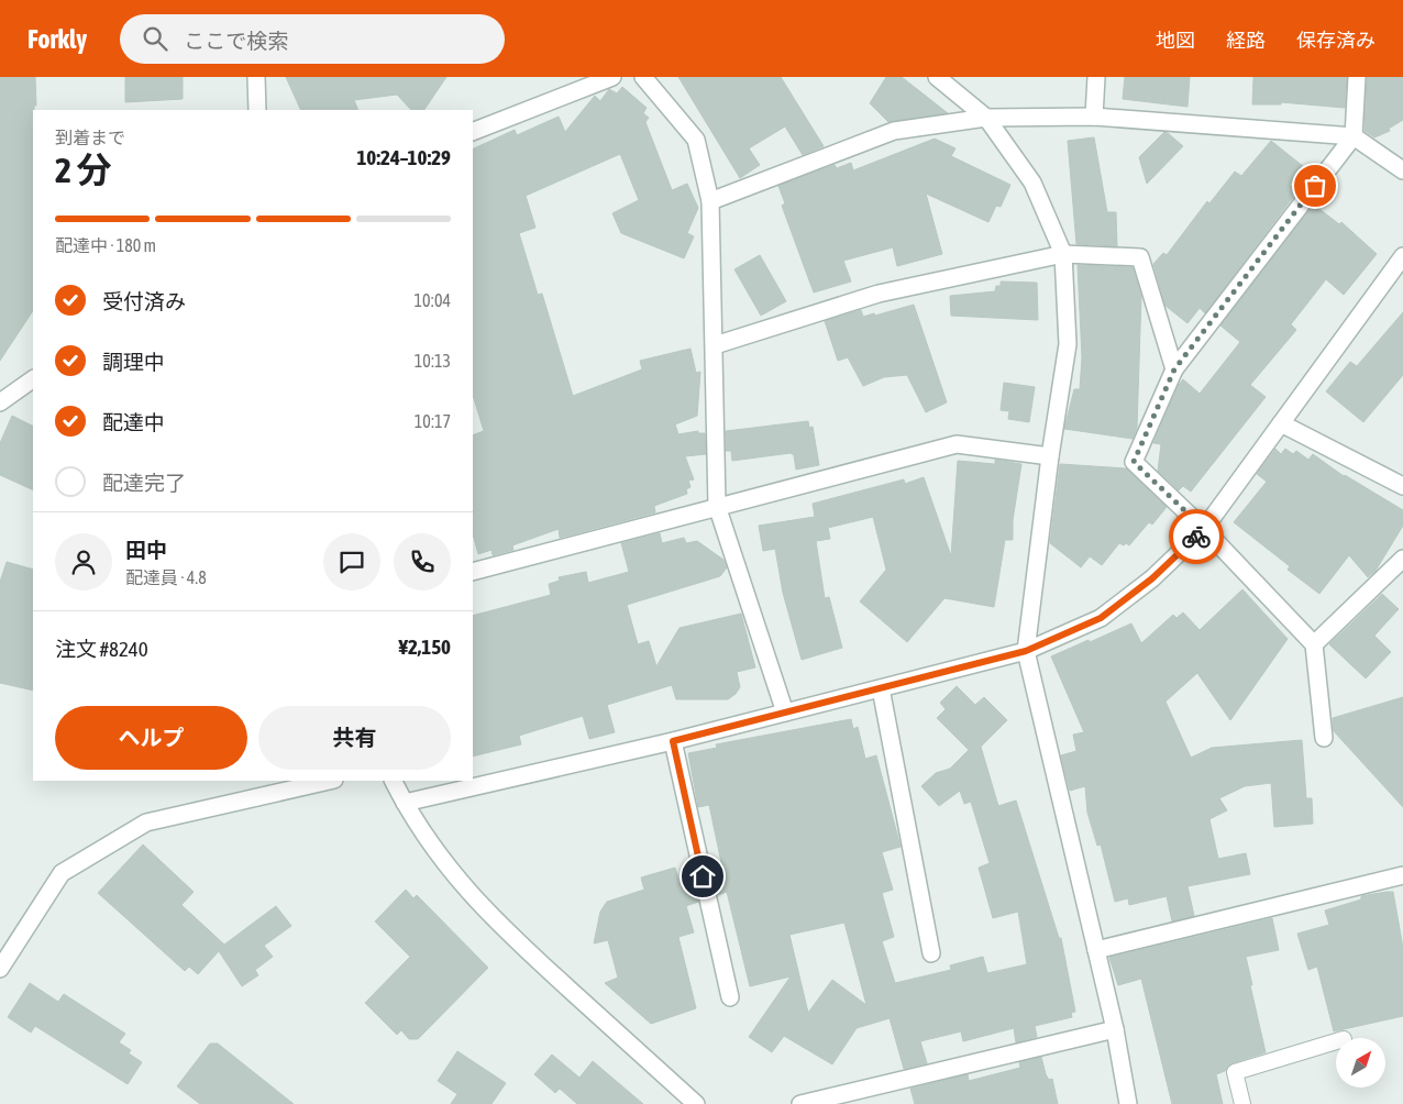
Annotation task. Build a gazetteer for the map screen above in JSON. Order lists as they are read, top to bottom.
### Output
{
  "north": "top right",
  "page": {
    "header": "Forkly",
    "search": "ここで検索",
    "nav": ["地図", "経路", "保存済み"],
    "heading": ["2 分", "到着まで", "10:24–10:29"],
    "panel": [
      "田中",
      "配達員 · 4.8",
      "注文 #8240",
      "¥2,150"
    ],
    "bar": "配達中 · 180 m",
    "list": [
      ["受付済み", "10:04"],
      ["調理中", "10:13"],
      ["配達中", "10:17"],
      "配達完了"
    ],
    "buttons": ["ヘルプ", "共有"]
  }
}
